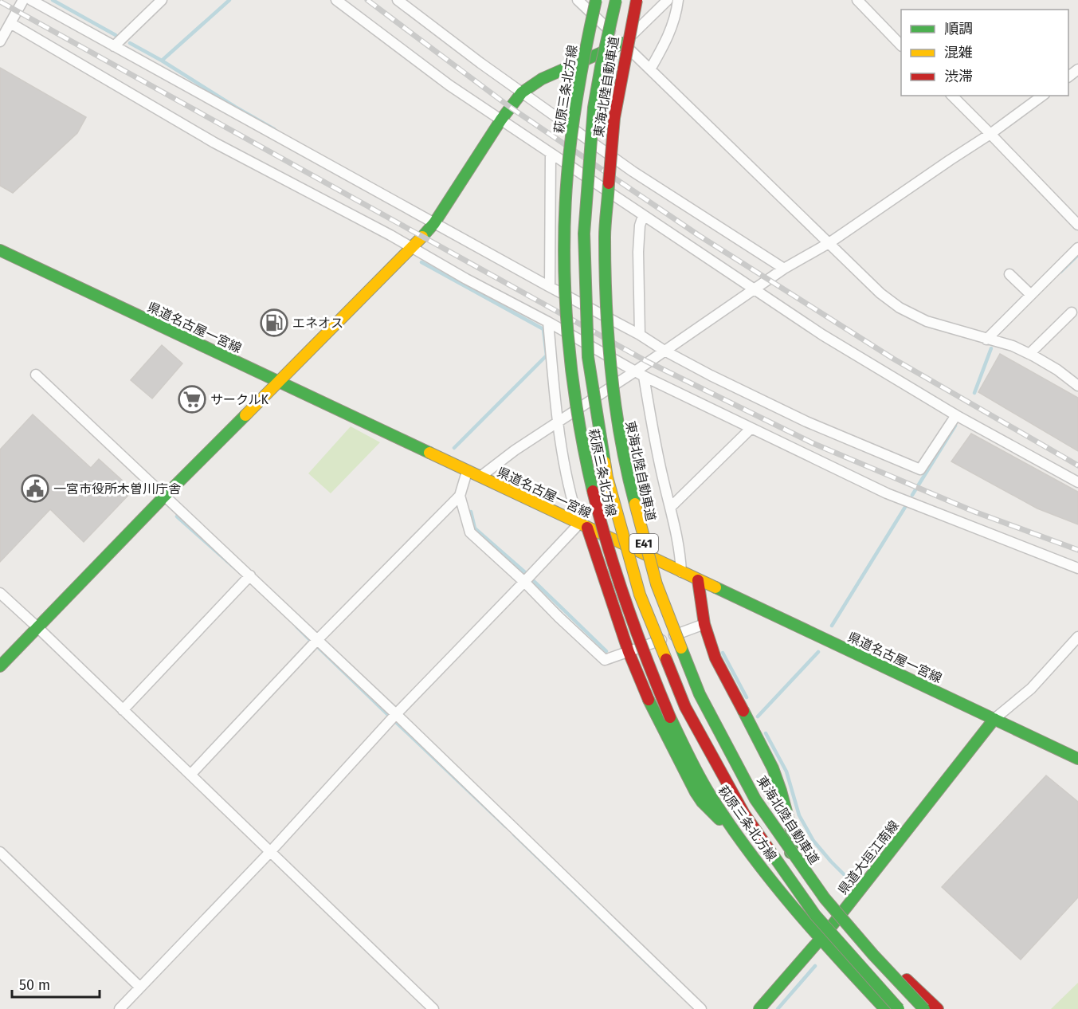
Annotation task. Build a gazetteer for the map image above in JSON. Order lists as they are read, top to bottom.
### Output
{
  "streets": {
    "main road": [
      "東海北陸自動車道",
      "萩原三条北方線",
      "県道名古屋一宮線",
      "E41",
      "県道大垣江南線"
    ]
  },
  "crossings": [
    ["萩原三条北方線", "県道大垣江南線"],
    ["県道名古屋一宮線", "県道大垣江南線"]
  ],
  "places": {
    "fuel station": ["エネオス"],
    "supermarket": ["サークルK"],
    "public building": ["一宮市役所木曽川庁舎"]
  },
  "legend": ["順調", "混雑", "渋滞"],
  "scale_bar": "50 m"
}
